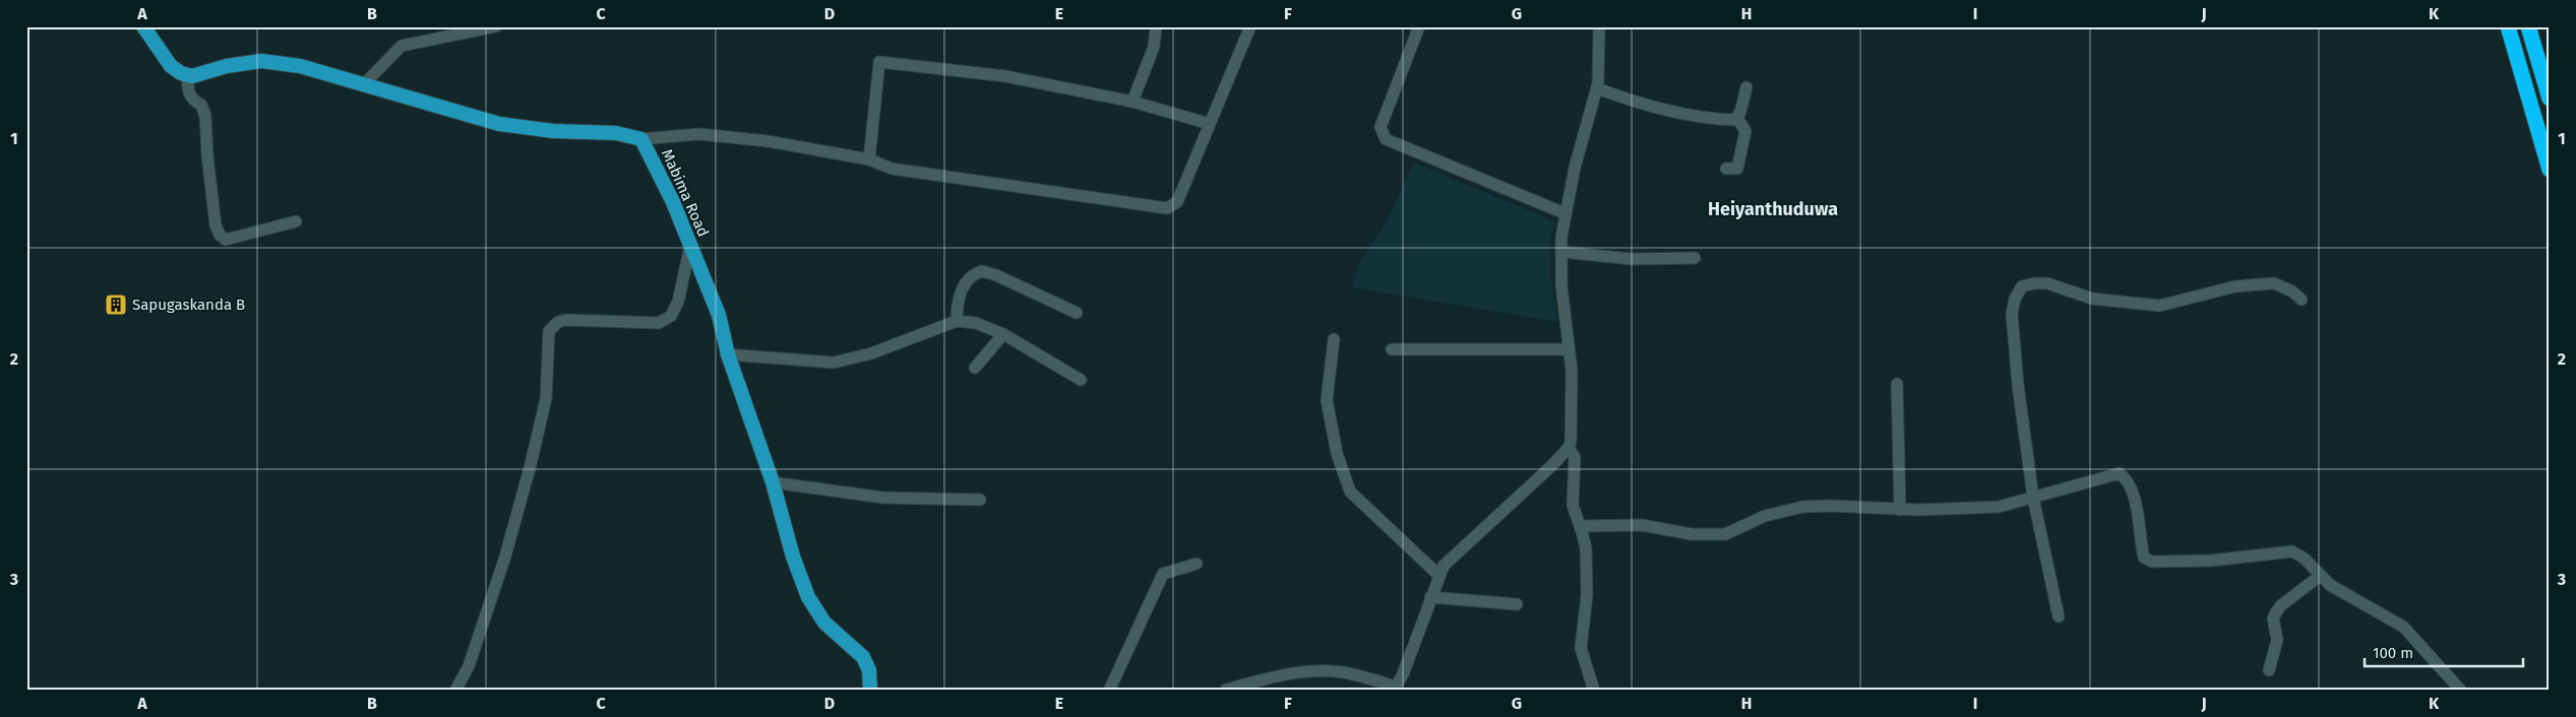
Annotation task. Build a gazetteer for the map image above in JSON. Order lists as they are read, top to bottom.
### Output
{
  "streets": {
    "main road": ["Mabima Road"]
  },
  "districts": ["Heiyanthuduwa"],
  "places": {
    "building": ["Sapugaskanda B"]
  },
  "scale_bar": "100 m",
  "grid": {
    "columns": [
      "A",
      "B",
      "C",
      "D",
      "E",
      "F",
      "G",
      "H",
      "I",
      "J",
      "K"
    ],
    "rows": ["1", "2", "3"]
  }
}
